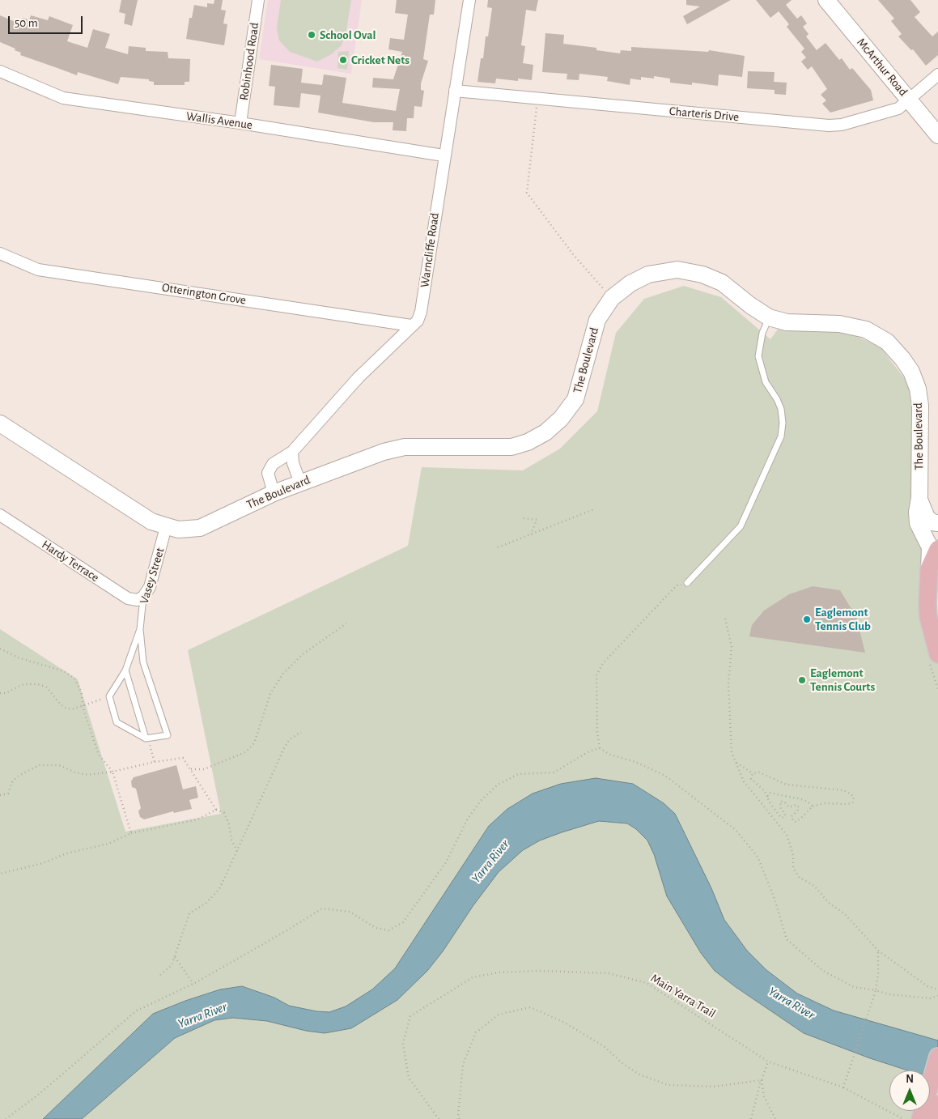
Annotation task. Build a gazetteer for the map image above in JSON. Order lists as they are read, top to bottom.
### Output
{
  "streets": {
    "street": [
      "Robinhood Road",
      "McArthur Road",
      "Charteris Drive",
      "Wallis Avenue",
      "Warncliffe Road",
      "Otterington Grove",
      "The Boulevard",
      "Hardy Terrace",
      "Vasey Street"
    ],
    "path": ["Main Yarra Trail"]
  },
  "crossings": [
    ["Robinhood Road", "Wallis Avenue"],
    ["McArthur Road", "Charteris Drive"],
    ["Charteris Drive", "Warncliffe Road"],
    ["Wallis Avenue", "Warncliffe Road"],
    ["Warncliffe Road", "Otterington Grove"],
    ["Warncliffe Road", "The Boulevard"],
    ["The Boulevard", "Vasey Street"],
    ["Hardy Terrace", "Vasey Street"]
  ],
  "water": ["Yarra River"],
  "places": [
    "School Oval",
    "Cricket Nets",
    "Eaglemont Tennis Club",
    "Eaglemont Tennis Courts"
  ],
  "scale_bar": "50 m",
  "north": "top"
}
